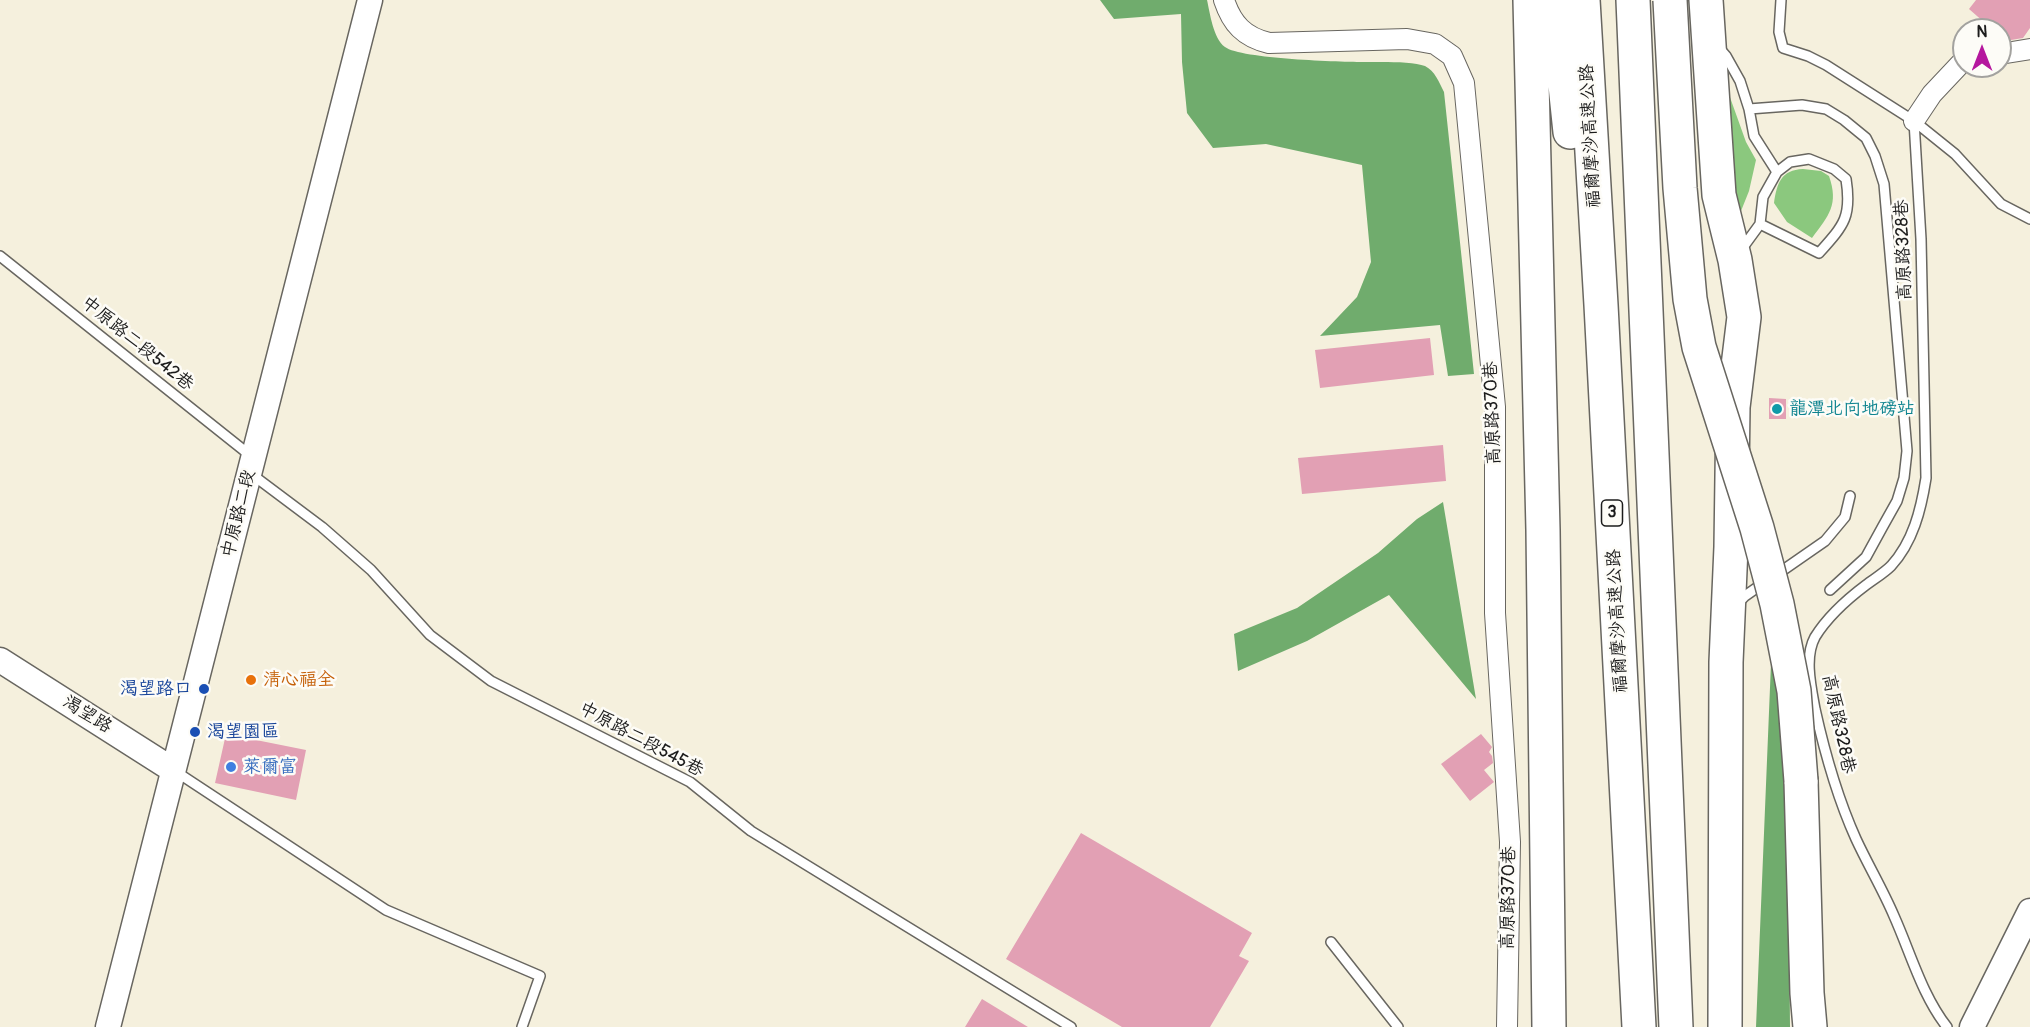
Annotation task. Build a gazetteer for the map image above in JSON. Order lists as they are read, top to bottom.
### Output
{
  "streets": {
    "highway": ["福爾摩沙高速公路", "3"],
    "street": ["高原路370巷", "中原路二段", "渴望路"],
    "lane": ["高原路328巷", "中原路二段542巷", "中原路二段545巷"]
  },
  "crossings": [
    ["中原路二段542巷", "中原路二段"],
    ["中原路二段542巷", "中原路二段545巷"],
    ["中原路二段", "渴望路"],
    ["中原路二段", "中原路二段545巷"]
  ],
  "places": [
    "龍潭北向地磅站",
    "清心福全",
    "渴望路口",
    "渴望園區",
    "萊爾富"
  ],
  "north": "top"
}
